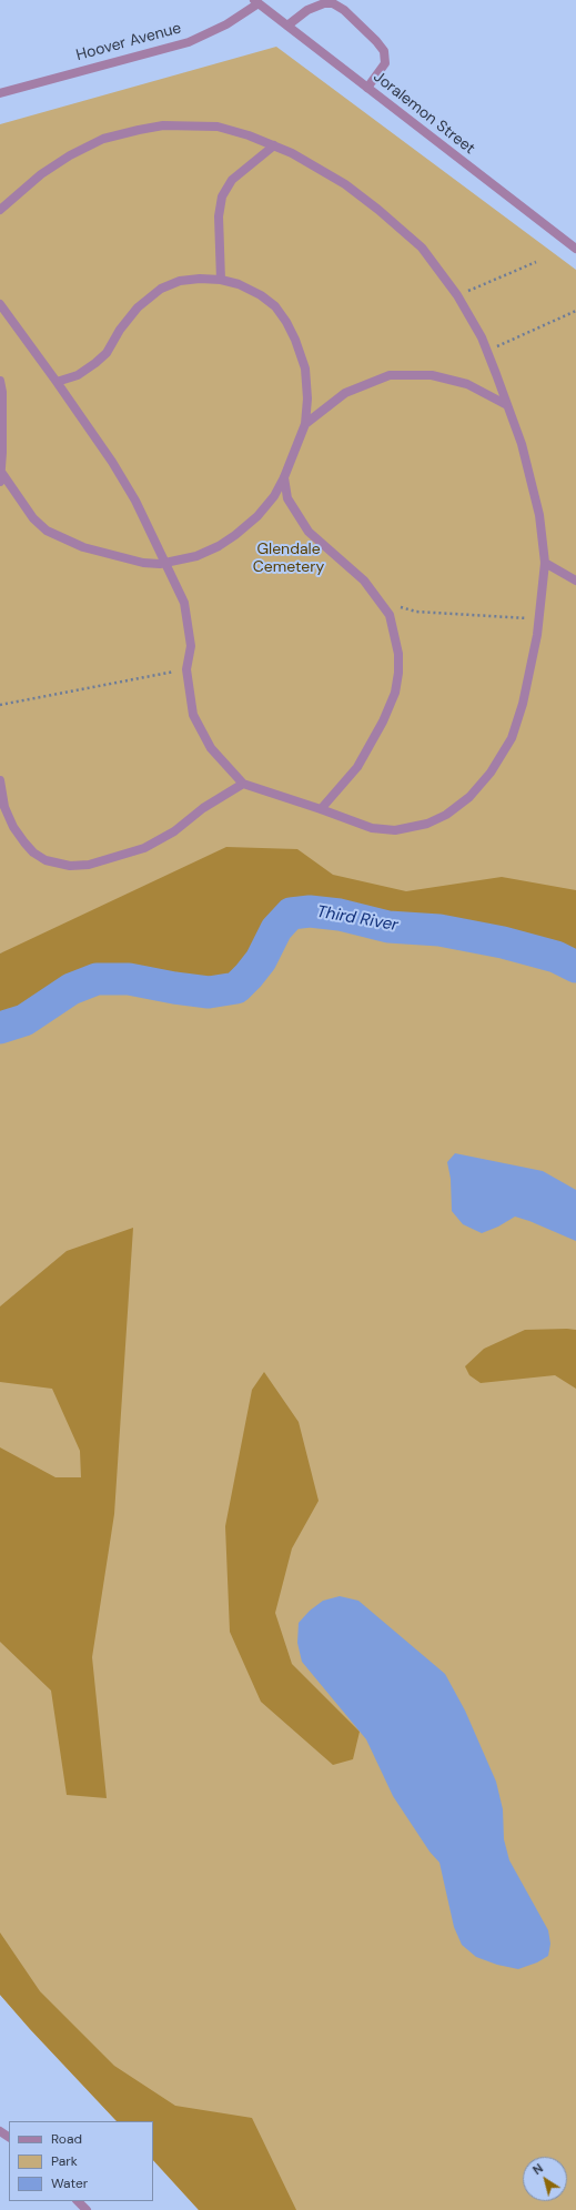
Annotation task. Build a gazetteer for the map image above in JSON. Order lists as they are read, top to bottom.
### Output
{
  "streets": {
    "street": ["Hoover Avenue", "Joralemon Street"]
  },
  "crossings": [
    ["Hoover Avenue", "Joralemon Street"]
  ],
  "water": ["Third River"],
  "parks": ["Glendale Cemetery"],
  "legend": ["Road", "Park", "Water"],
  "north": "top left"
}
